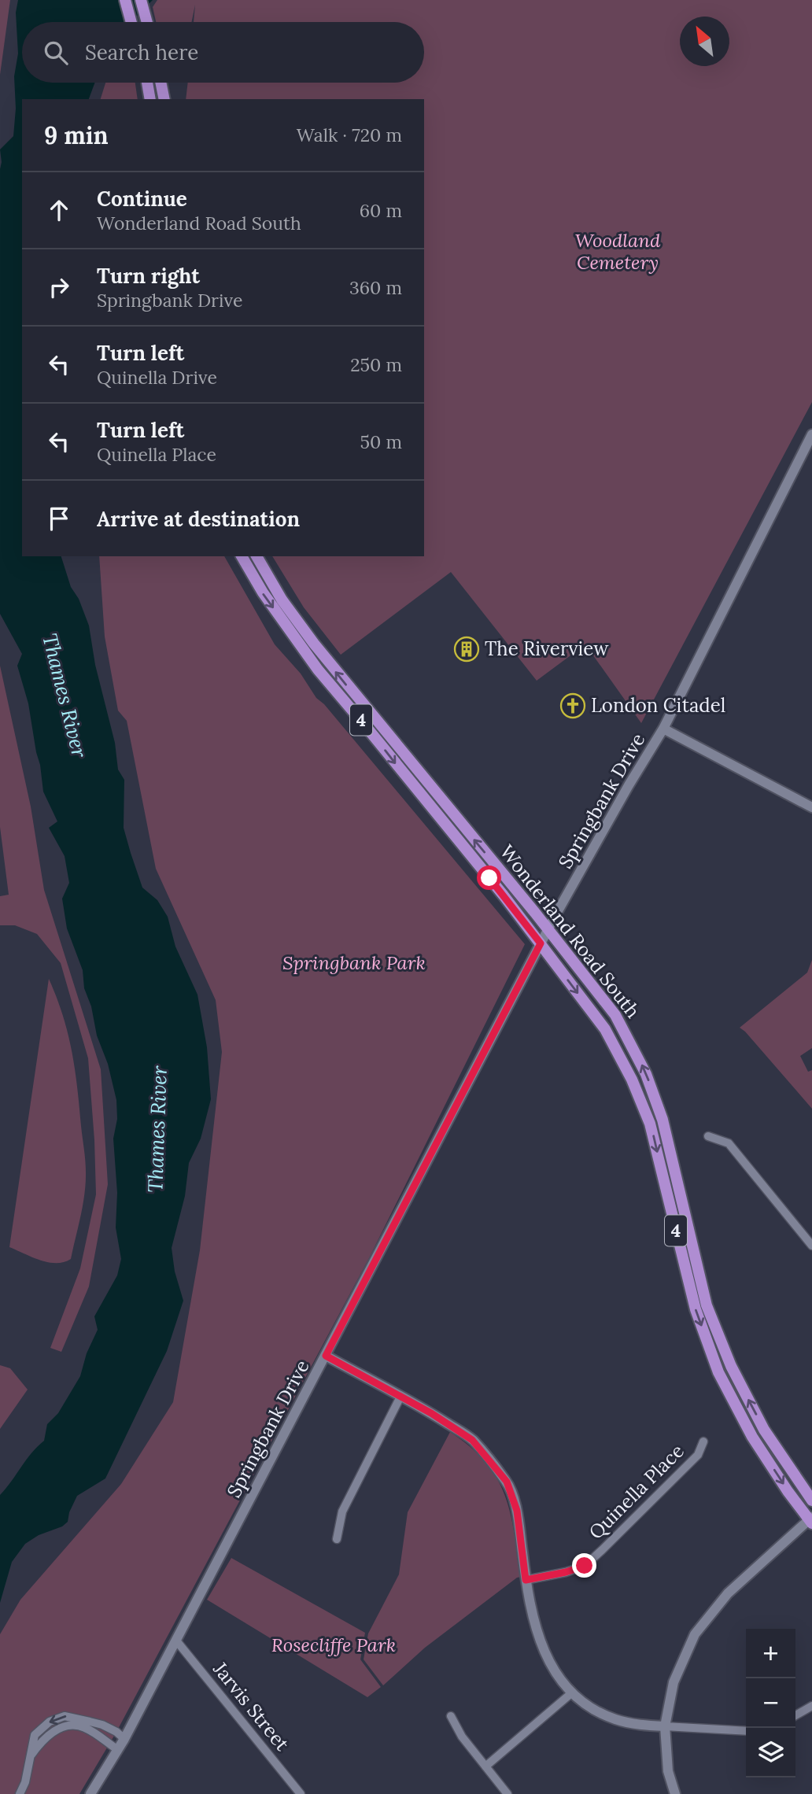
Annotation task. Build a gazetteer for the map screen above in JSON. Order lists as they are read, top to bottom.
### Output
{
  "streets": {
    "main road": ["4", "Springbank Drive", "Wonderland Road South"],
    "street": ["Quinella Place", "Jarvis Street"]
  },
  "crossings": [
    ["Springbank Drive", "Wonderland Road South"],
    ["Springbank Drive", "Jarvis Street"]
  ],
  "water": ["Thames River"],
  "parks": ["Woodland Cemetery", "Springbank Park", "Rosecliffe Park"],
  "places": {
    "building": ["The Riverview"],
    "church": ["London Citadel"]
  },
  "north": "top left",
  "page": {
    "search": "Search here",
    "heading": ["9 min", "Walk · 720 m"],
    "list": [
      ["Continue", "Wonderland Road South", "60 m"],
      ["Turn right", "Springbank Drive", "360 m"],
      ["Turn left", "Quinella Drive", "250 m"],
      ["Turn left", "Quinella Place", "50 m"],
      "Arrive at destination"
    ],
    "map_buttons": ["+", "−"]
  }
}
